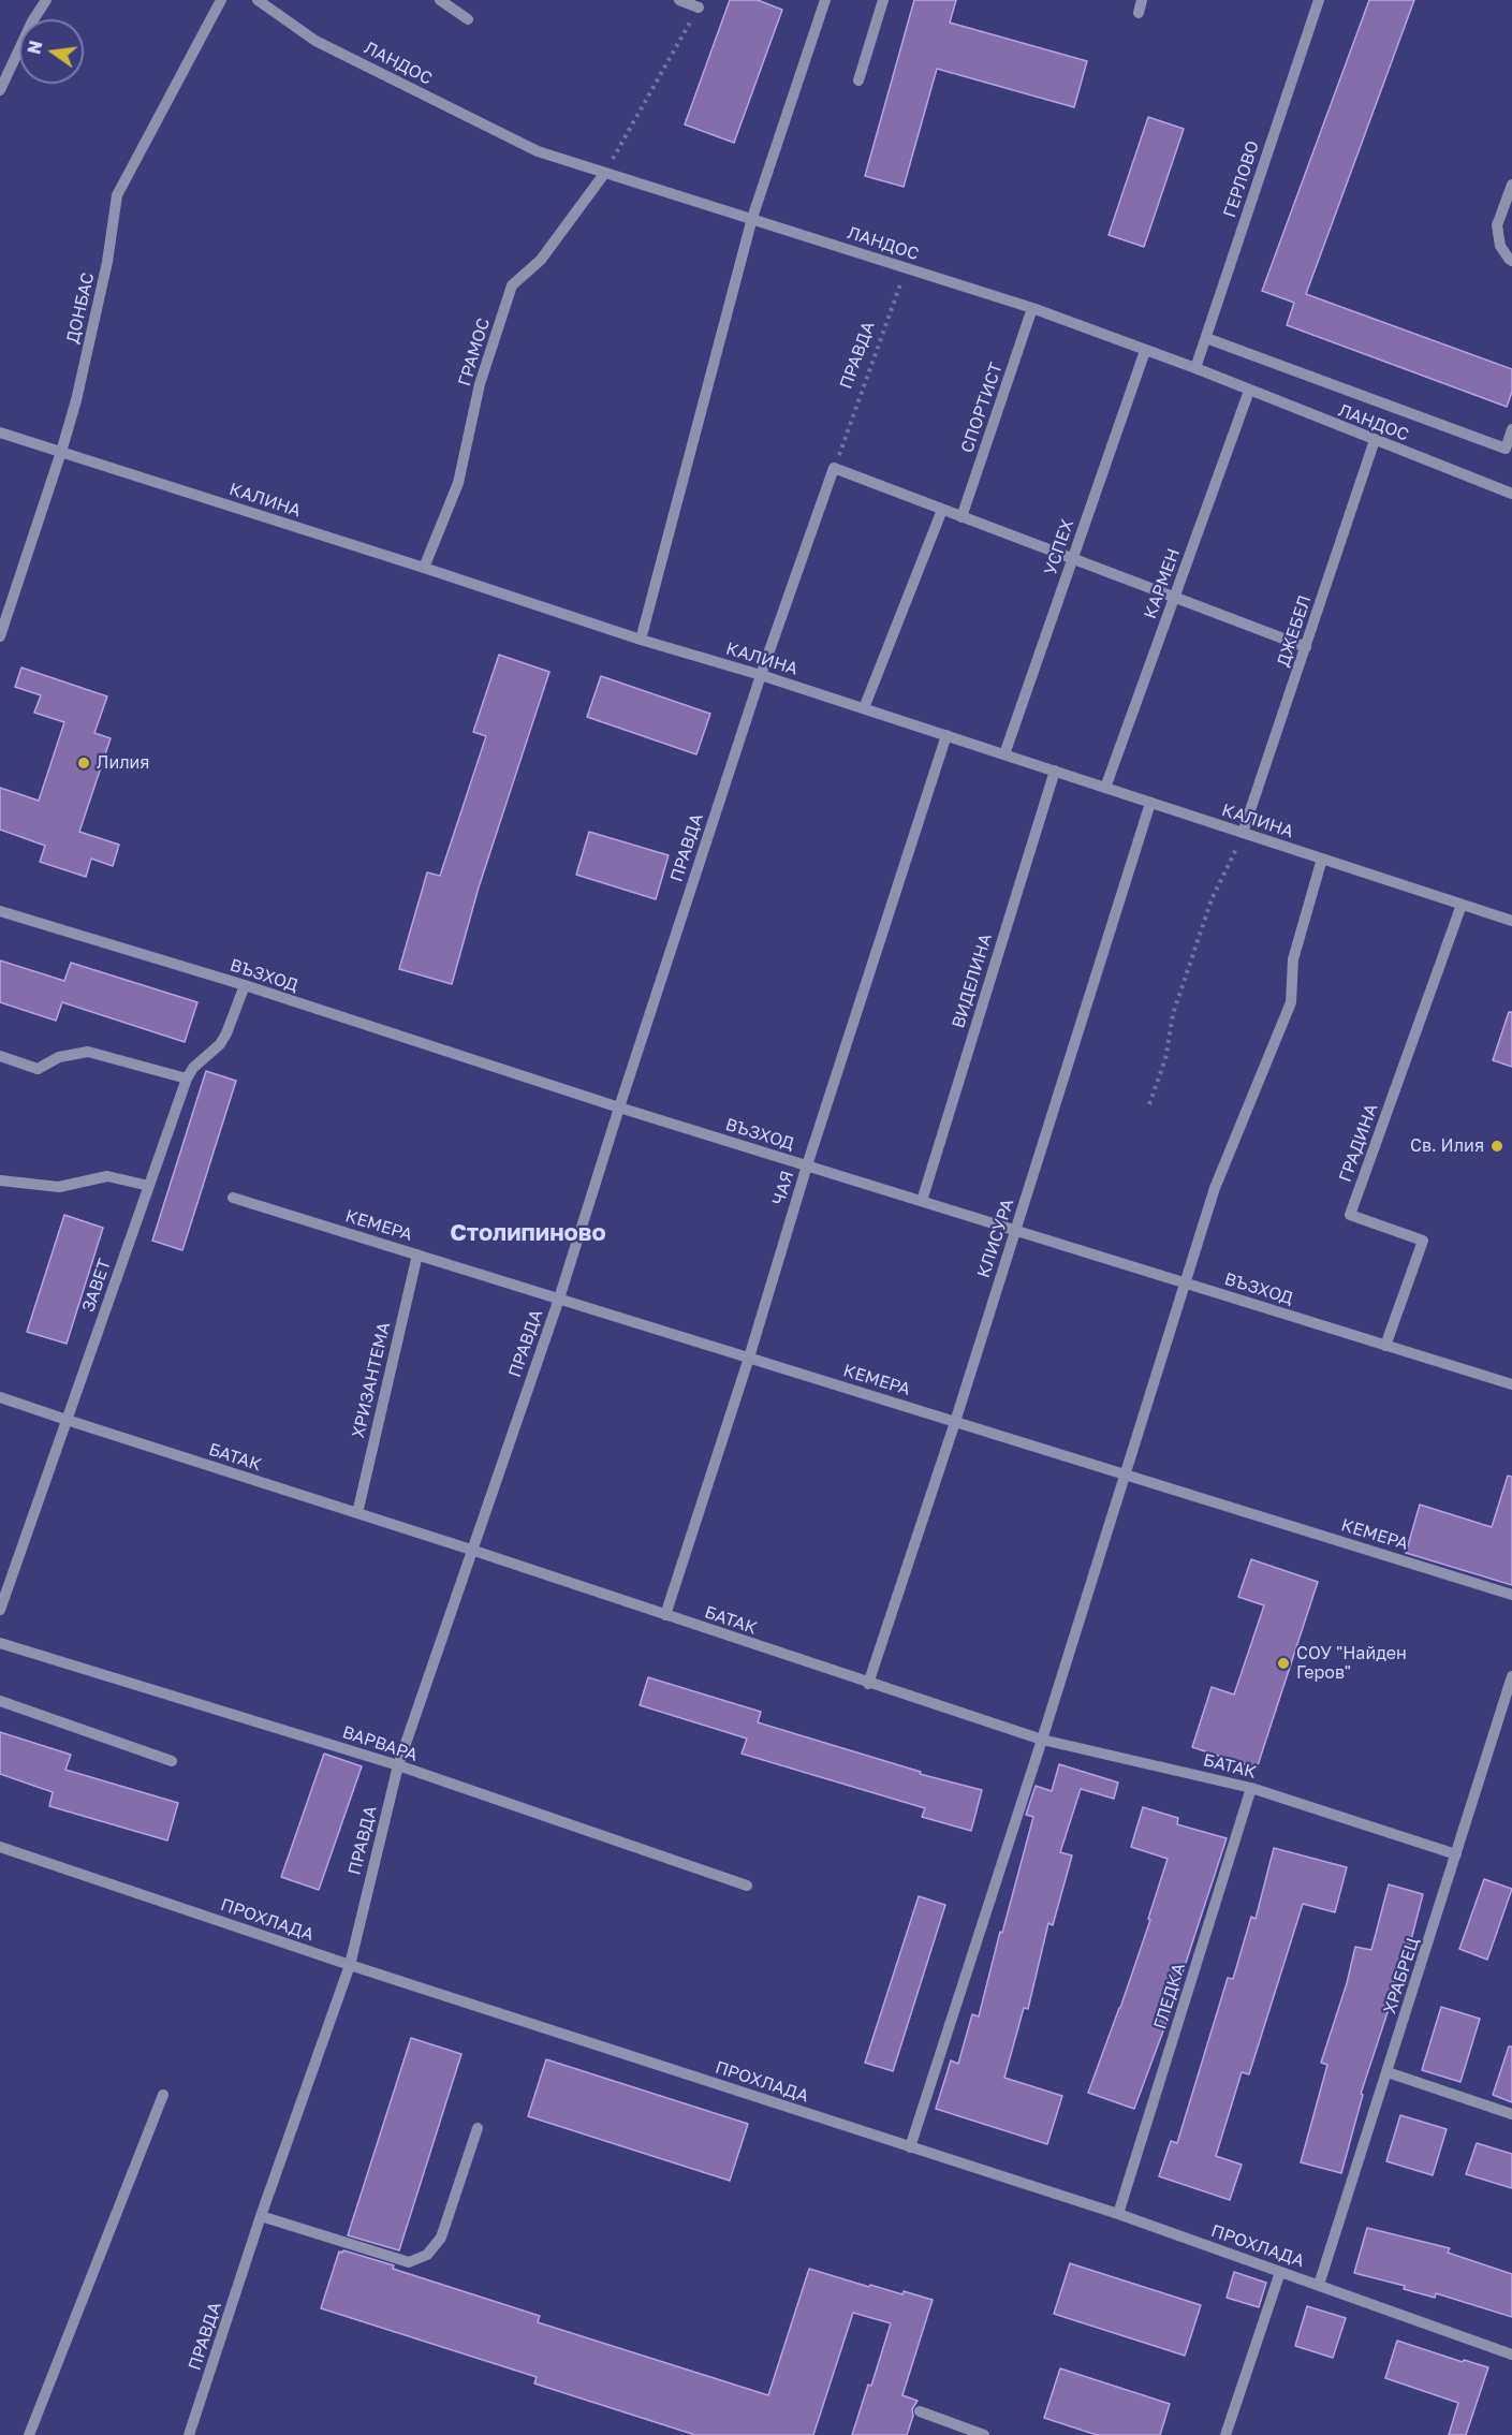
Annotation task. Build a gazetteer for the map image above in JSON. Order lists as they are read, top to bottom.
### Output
{
  "streets": {
    "street": [
      "ЛАНДОС",
      "ГЕРЛОВО",
      "ДОНБАС",
      "ГРАМОС",
      "ПРАВДА",
      "СПОРТИСТ",
      "КАЛИНА",
      "УСПЕХ",
      "КАРМЕН",
      "ДЖЕБЕЛ",
      "ВЪЗХОД",
      "ВИДЕЛИНА",
      "ГРАДИНА",
      "ЧАЯ",
      "КЕМЕРА",
      "КЛИСУРА",
      "ЗАВЕТ",
      "ХРИЗАНТЕМА",
      "БАТАК",
      "ВАРВАРА",
      "ПРОХЛАДА",
      "ХРАБРЕЦ",
      "ГЛЕДКА"
    ]
  },
  "crossings": [
    ["ЛАНДОС", "ГЕРЛОВО"],
    ["ЛАНДОС", "ГРАМОС"],
    ["ЛАНДОС", "ПРАВДА"],
    ["ЛАНДОС", "СПОРТИСТ"],
    ["ЛАНДОС", "УСПЕХ"],
    ["ЛАНДОС", "КАРМЕН"],
    ["ЛАНДОС", "ДЖЕБЕЛ"],
    ["ДОНБАС", "КАЛИНА"],
    ["ГРАМОС", "КАЛИНА"],
    ["ПРАВДА", "КАЛИНА"],
    ["ПРАВДА", "ВЪЗХОД"],
    ["ПРАВДА", "КЕМЕРА"],
    ["ПРАВДА", "БАТАК"],
    ["ПРАВДА", "ВАРВАРА"],
    ["ПРАВДА", "ПРОХЛАДА"],
    ["КАЛИНА", "УСПЕХ"],
    ["КАЛИНА", "КАРМЕН"],
    ["КАЛИНА", "ДЖЕБЕЛ"],
    ["КАЛИНА", "ВИДЕЛИНА"],
    ["КАЛИНА", "ГРАДИНА"],
    ["КАЛИНА", "ЧАЯ"],
    ["КАЛИНА", "КЛИСУРА"],
    ["ВЪЗХОД", "ВИДЕЛИНА"],
    ["ВЪЗХОД", "ГРАДИНА"],
    ["ВЪЗХОД", "ЧАЯ"],
    ["ВЪЗХОД", "КЛИСУРА"],
    ["ВЪЗХОД", "ЗАВЕТ"],
    ["ЧАЯ", "КЕМЕРА"],
    ["ЧАЯ", "БАТАК"],
    ["КЕМЕРА", "КЛИСУРА"],
    ["КЕМЕРА", "ХРИЗАНТЕМА"],
    ["КЛИСУРА", "БАТАК"],
    ["ЗАВЕТ", "БАТАК"],
    ["ХРИЗАНТЕМА", "БАТАК"],
    ["БАТАК", "ХРАБРЕЦ"],
    ["БАТАК", "ГЛЕДКА"],
    ["ПРОХЛАДА", "ХРАБРЕЦ"],
    ["ПРОХЛАДА", "ГЛЕДКА"]
  ],
  "districts": ["Столипиново"],
  "places": ["Лилия", "Св. Илия", "СОУ \"Найден Геров\""],
  "north": "left"
}
